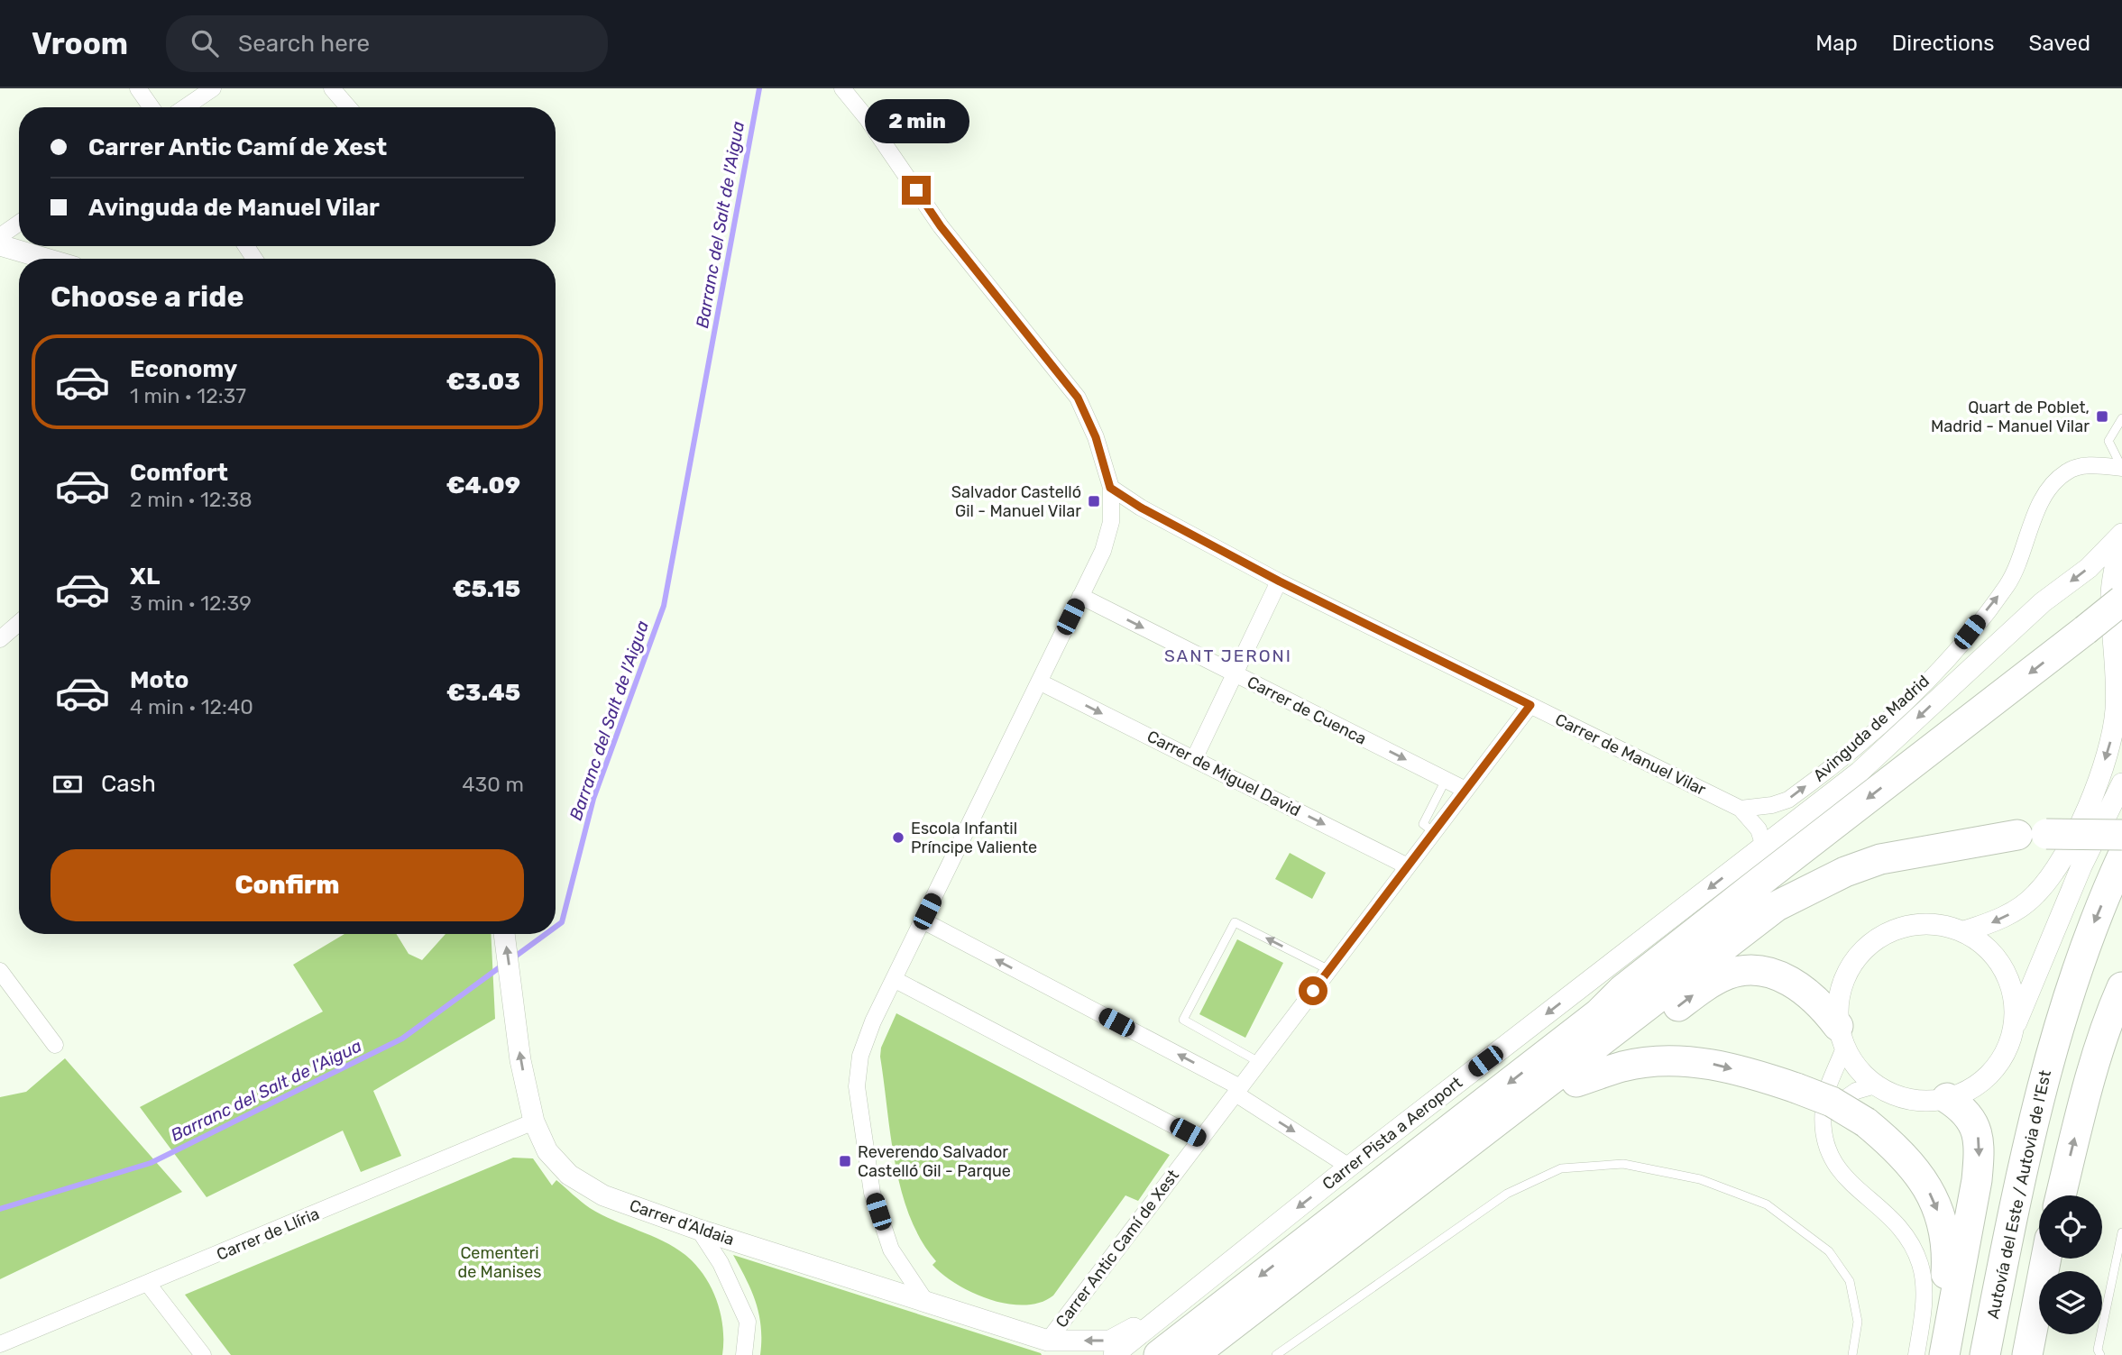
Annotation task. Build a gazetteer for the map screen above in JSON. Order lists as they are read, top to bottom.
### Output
{
  "streets": {
    "highway": ["Autovía del Este / Autovia de l'Est"],
    "street": [
      "Carrer de Cuenca",
      "Avinguda de Madrid",
      "Carrer de Manuel Vilar",
      "Carrer de Miguel David",
      "Carrer Pista a Aeroport",
      "Carrer d’Aldaia",
      "Carrer de Llíria",
      "Carrer Antic Camí de Xest"
    ]
  },
  "crossings": [
    ["Carrer de Cuenca", "Carrer Antic Camí de Xest"],
    ["Avinguda de Madrid", "Carrer de Manuel Vilar"],
    ["Avinguda de Madrid", "Carrer Pista a Aeroport"],
    ["Carrer de Manuel Vilar", "Carrer Pista a Aeroport"],
    ["Carrer de Manuel Vilar", "Carrer Antic Camí de Xest"],
    ["Carrer de Miguel David", "Carrer Antic Camí de Xest"],
    ["Carrer Pista a Aeroport", "Carrer d’Aldaia"],
    ["Carrer d’Aldaia", "Carrer de Llíria"],
    ["Carrer d’Aldaia", "Carrer Antic Camí de Xest"]
  ],
  "one_way": ["Carrer de Cuenca", "Carrer de Miguel David", "Carrer Pista a Aeroport"],
  "districts": ["SANT JERONI"],
  "water": ["Barranc del Salt de l'Aigua"],
  "parks": ["Cementeri de Manises"],
  "places": {
    "transit": ["Quart de Poblet, Madrid - Manuel Vilar", "Salvador Castelló Gil - Manuel Vilar", "Reverendo Salvador Castelló Gil - Parque"],
    "other": ["Escola Infantil Príncipe Valiente"]
  },
  "page": {
    "header": "Vroom",
    "search": "Search here",
    "nav": ["Map", "Directions", "Saved"],
    "bubble": "2 min",
    "banner": ["Carrer Antic Camí de Xest", "Avinguda de Manuel Vilar"],
    "heading": "Choose a ride",
    "list": [
      {
        "name": "Economy",
        "note": "1 min · 12:37",
        "value": "€3.03"
      },
      {
        "name": "Comfort",
        "note": "2 min · 12:38",
        "value": "€4.09"
      },
      {
        "name": "XL",
        "note": "3 min · 12:39",
        "value": "€5.15"
      },
      {
        "name": "Moto",
        "note": "4 min · 12:40",
        "value": "€3.45"
      }
    ],
    "pay": ["Cash", "430 m"],
    "buttons": "Confirm"
  }
}
